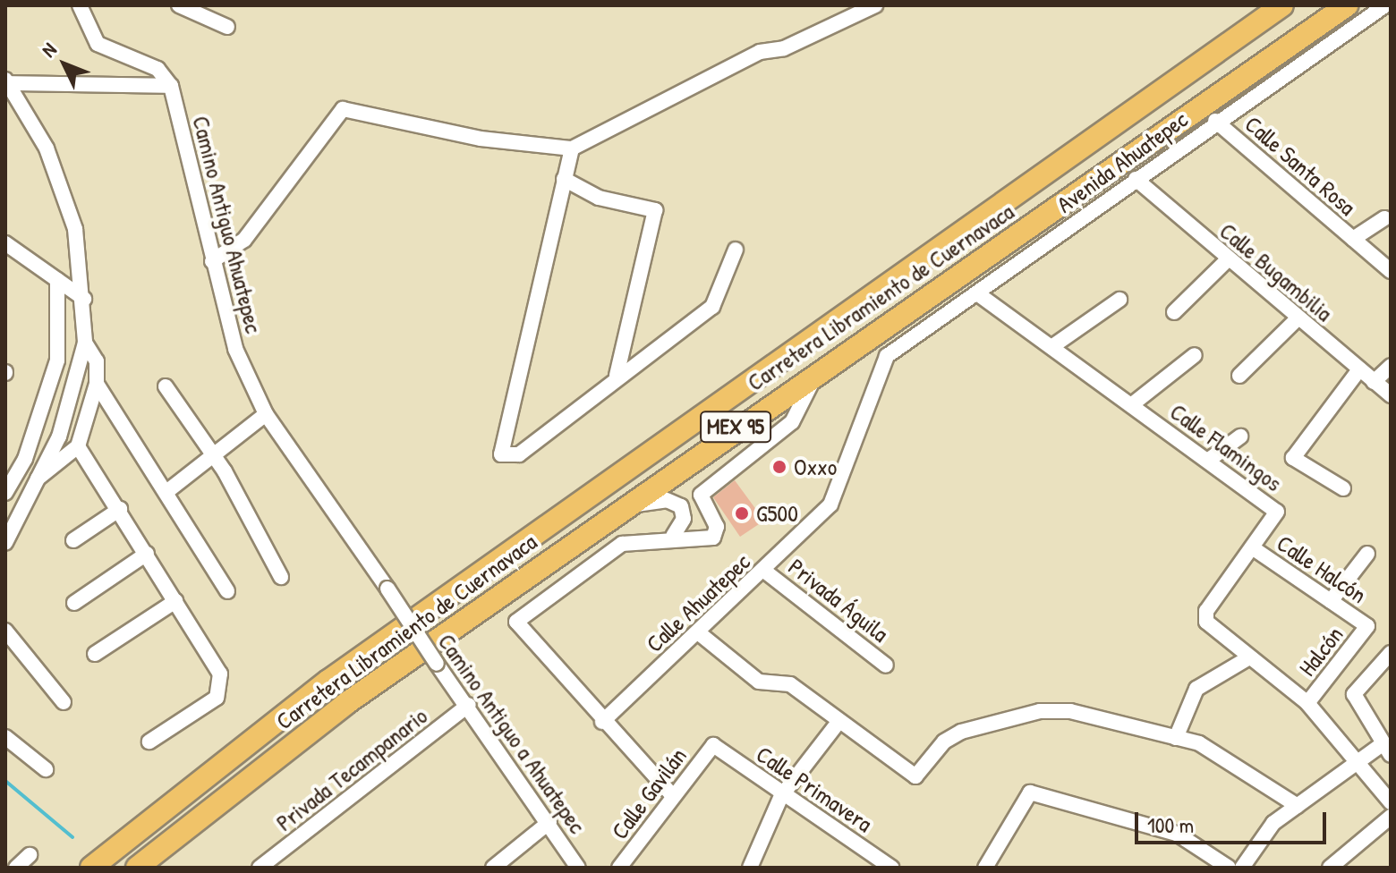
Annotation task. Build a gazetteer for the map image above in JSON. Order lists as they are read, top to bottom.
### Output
{
  "streets": {
    "highway": ["Carretera Libramiento de Cuernavaca", "MEX 95"],
    "street": [
      "Avenida Ahuatepec",
      "Calle Santa Rosa",
      "Camino Antiguo Ahuatepec",
      "Calle Bugambilia",
      "Calle Flamingos",
      "Calle Halcón",
      "Privada Águila",
      "Calle Ahuatepec",
      "Halcón",
      "Camino Antiguo a Ahuatepec",
      "Privada Tecampanario",
      "Calle Primavera",
      "Calle Gavilán"
    ]
  },
  "crossings": [
    ["Avenida Ahuatepec", "Calle Santa Rosa"],
    ["Avenida Ahuatepec", "Calle Bugambilia"],
    ["Avenida Ahuatepec", "Calle Flamingos"],
    ["Avenida Ahuatepec", "Calle Ahuatepec"],
    ["Camino Antiguo Ahuatepec", "Camino Antiguo a Ahuatepec"],
    ["Calle Flamingos", "Calle Halcón"],
    ["Calle Flamingos", "Halcón"],
    ["Calle Halcón", "Halcón"],
    ["Privada Águila", "Calle Ahuatepec"],
    ["Camino Antiguo a Ahuatepec", "Privada Tecampanario"],
    ["Calle Primavera", "Calle Gavilán"]
  ],
  "places": ["Oxxo", "G500"],
  "scale_bar": "100 m",
  "north": "top left"
}
